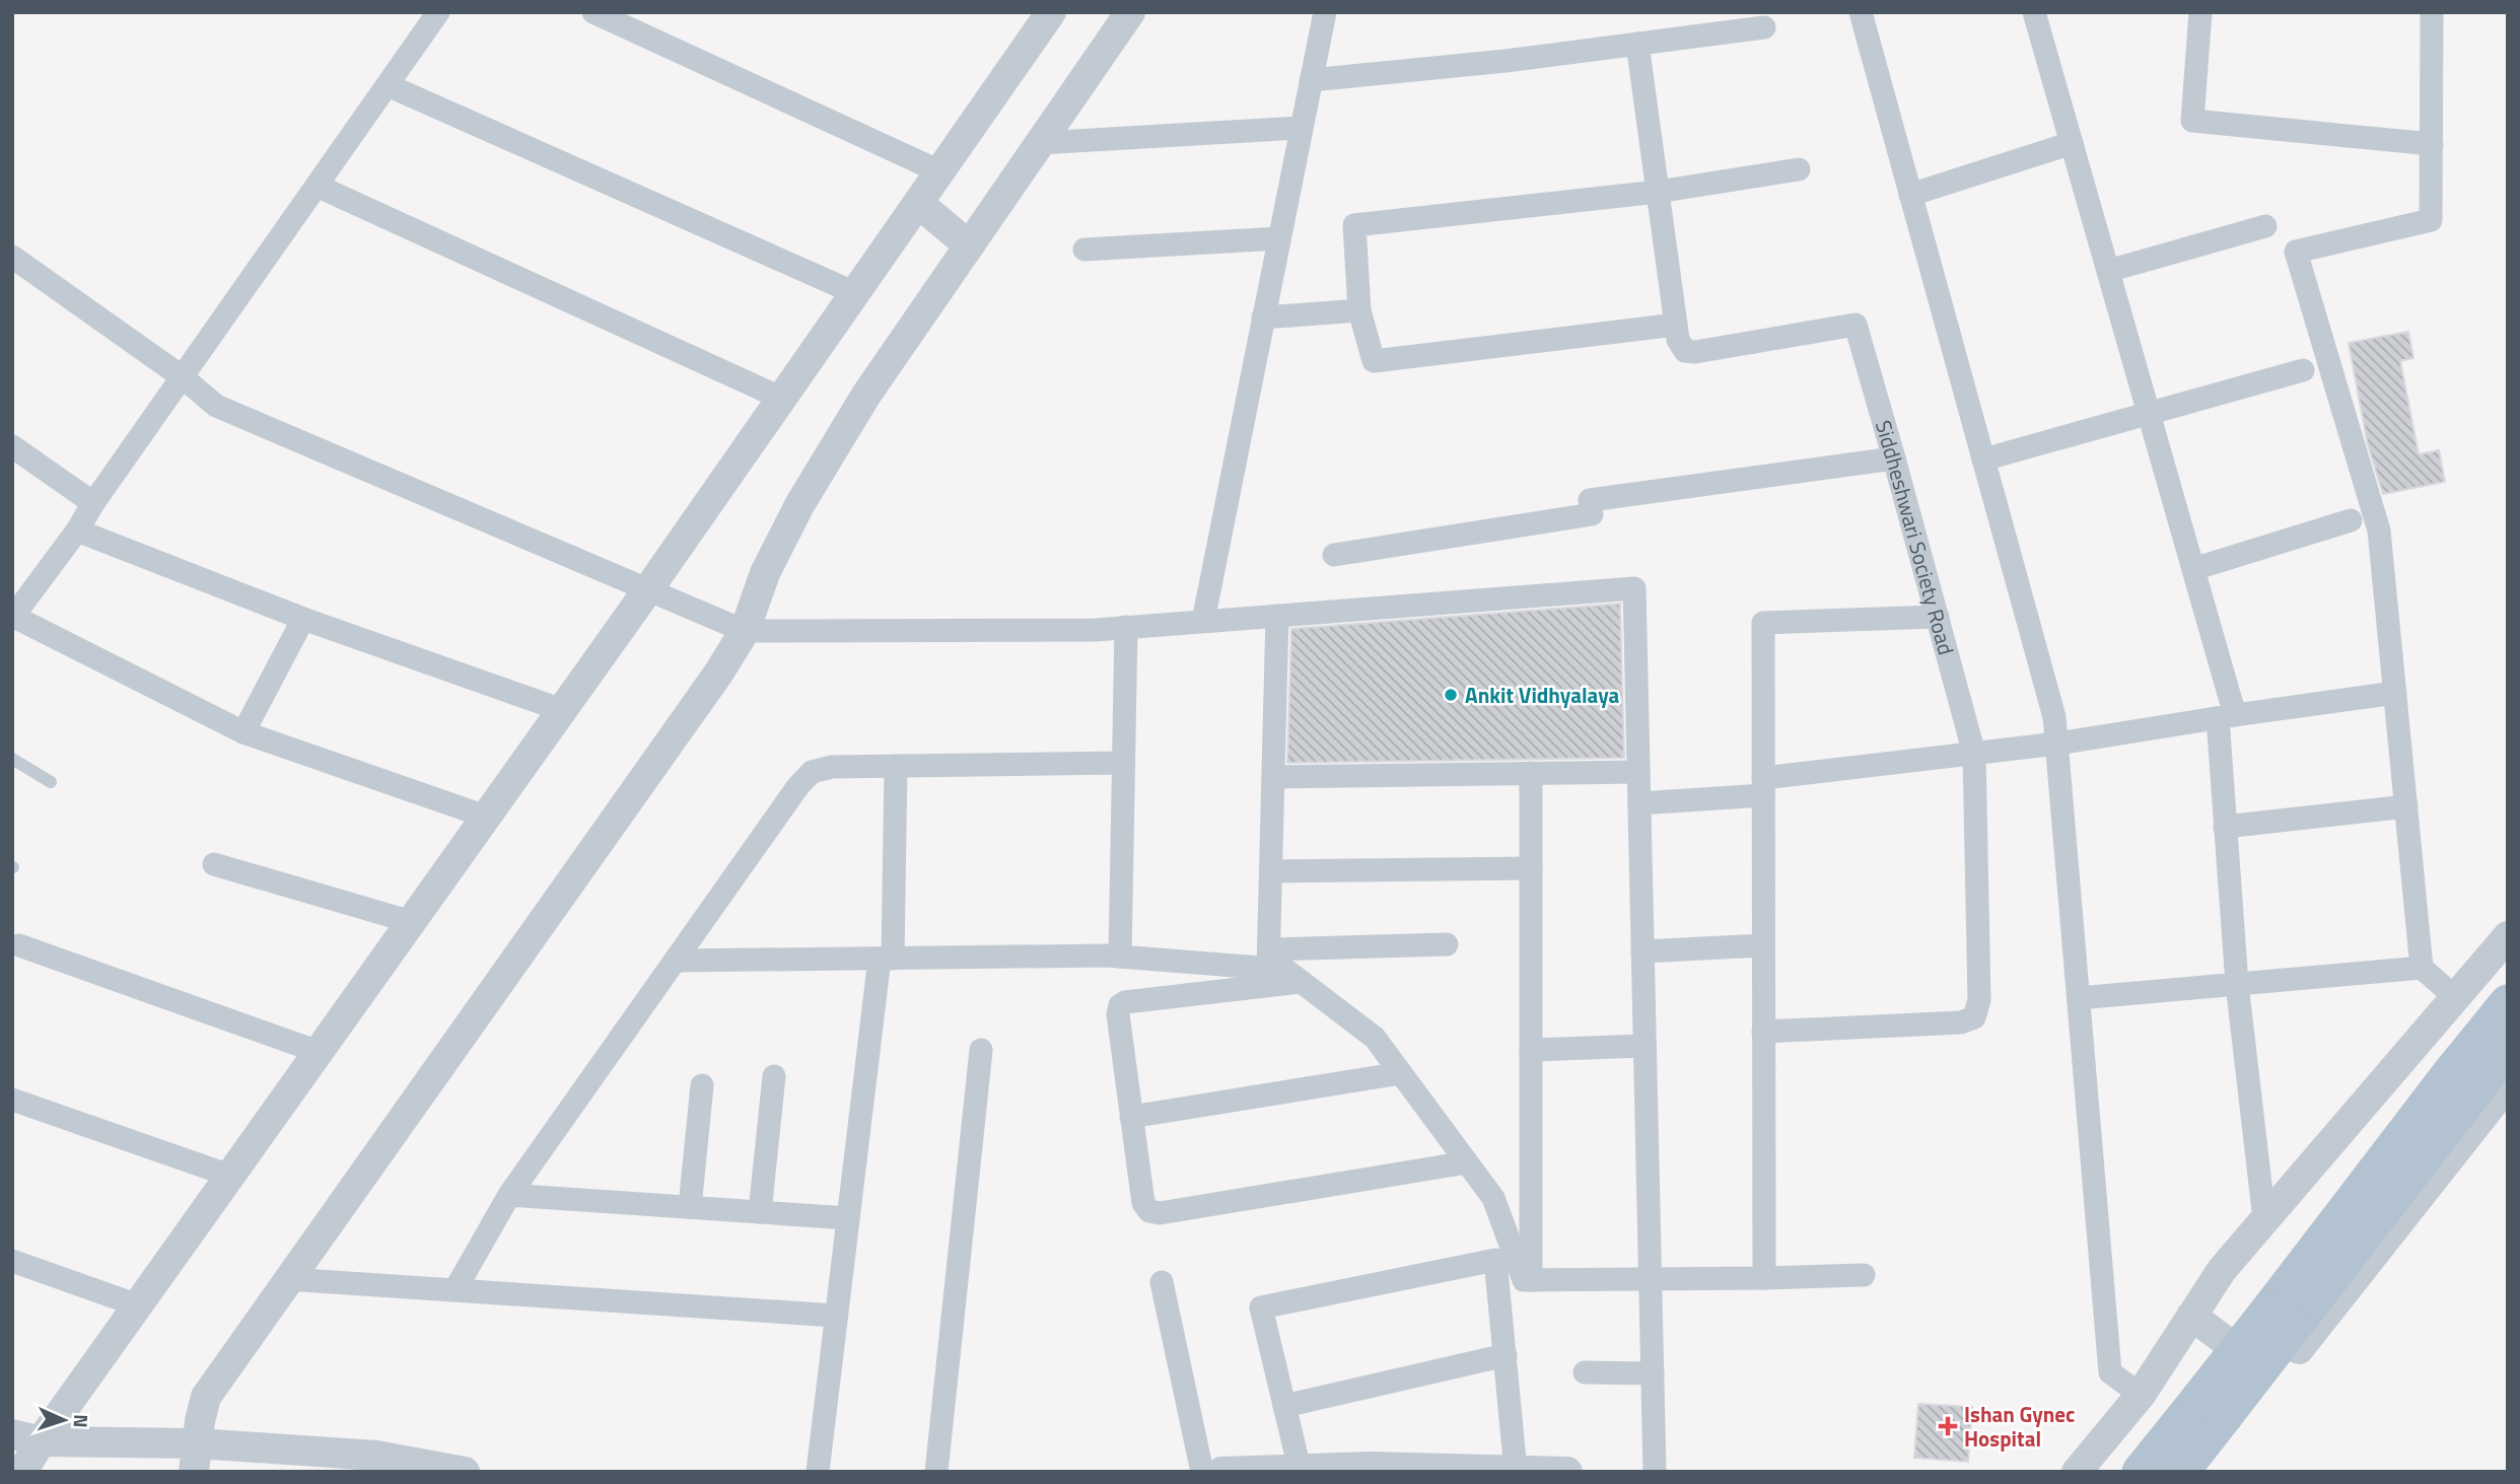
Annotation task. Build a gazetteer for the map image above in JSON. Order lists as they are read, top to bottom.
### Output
{
  "streets": {
    "street": ["Siddheshwari Society Road"]
  },
  "places": {
    "other": ["Ankit Vidhyalaya"],
    "health": ["Ishan Gynec Hospital"]
  },
  "north": "right"
}
